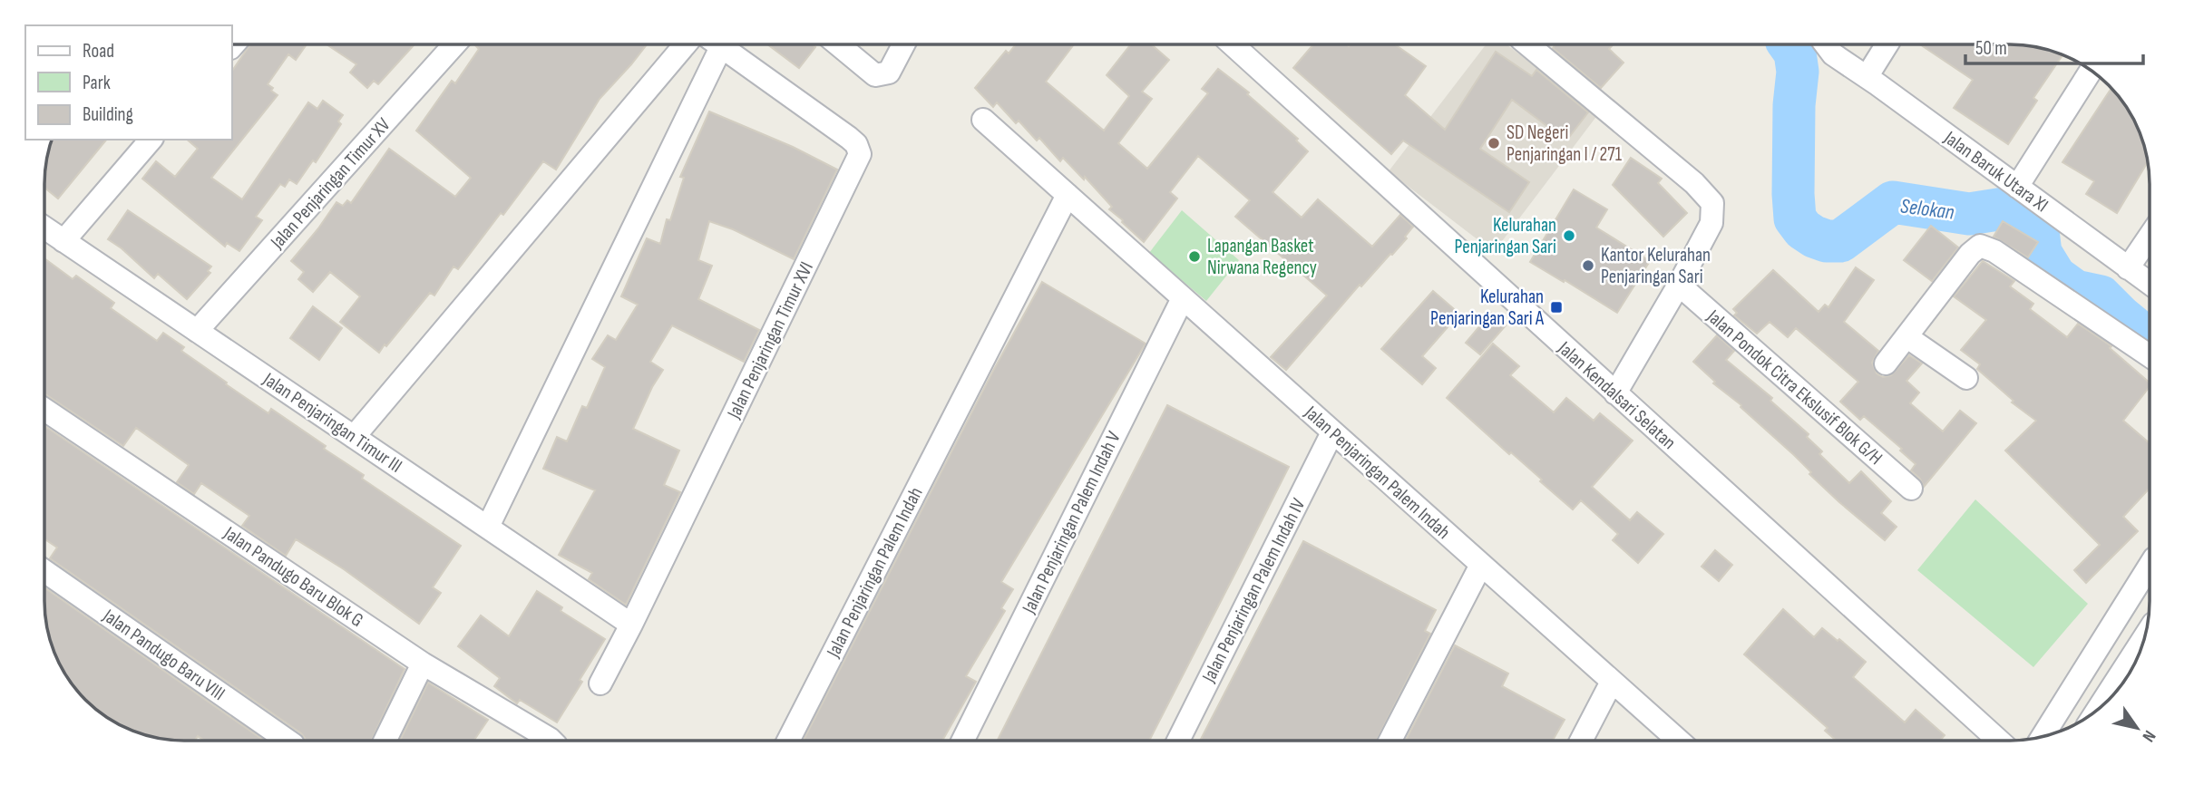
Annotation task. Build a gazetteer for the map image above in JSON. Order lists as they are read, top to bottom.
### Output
{
  "streets": {
    "street": [
      "Jalan Baruk Utara XI",
      "Jalan Penjaringan Timur XV",
      "Jalan Penjaringan Timur XVI",
      "Jalan Pondok Citra Ekslusif Blok G/H",
      "Jalan Kendalsari Selatan",
      "Jalan Penjaringan Timur III",
      "Jalan Penjaringan Palem Indah",
      "Jalan Penjaringan Palem Indah V",
      "Jalan Pandugo Baru Blok G",
      "Jalan Penjaringan Palem Indah IV",
      "Jalan Pandugo Baru VIII"
    ]
  },
  "crossings": [
    ["Jalan Penjaringan Timur XV", "Jalan Penjaringan Timur III"],
    ["Jalan Penjaringan Timur XVI", "Jalan Penjaringan Timur III"],
    ["Jalan Penjaringan Palem Indah", "Jalan Penjaringan Palem Indah V"],
    ["Jalan Penjaringan Palem Indah", "Jalan Penjaringan Palem Indah IV"]
  ],
  "water": ["Selokan"],
  "places": {
    "other": [
      "SD Negeri Penjaringan I / 271",
      "Kelurahan Penjaringan Sari",
      "Lapangan Basket Nirwana Regency",
      "Kantor Kelurahan Penjaringan Sari"
    ],
    "transit": ["Kelurahan Penjaringan Sari A"]
  },
  "legend": ["Road", "Park", "Building"],
  "scale_bar": "50 m",
  "north": "bottom right"
}
